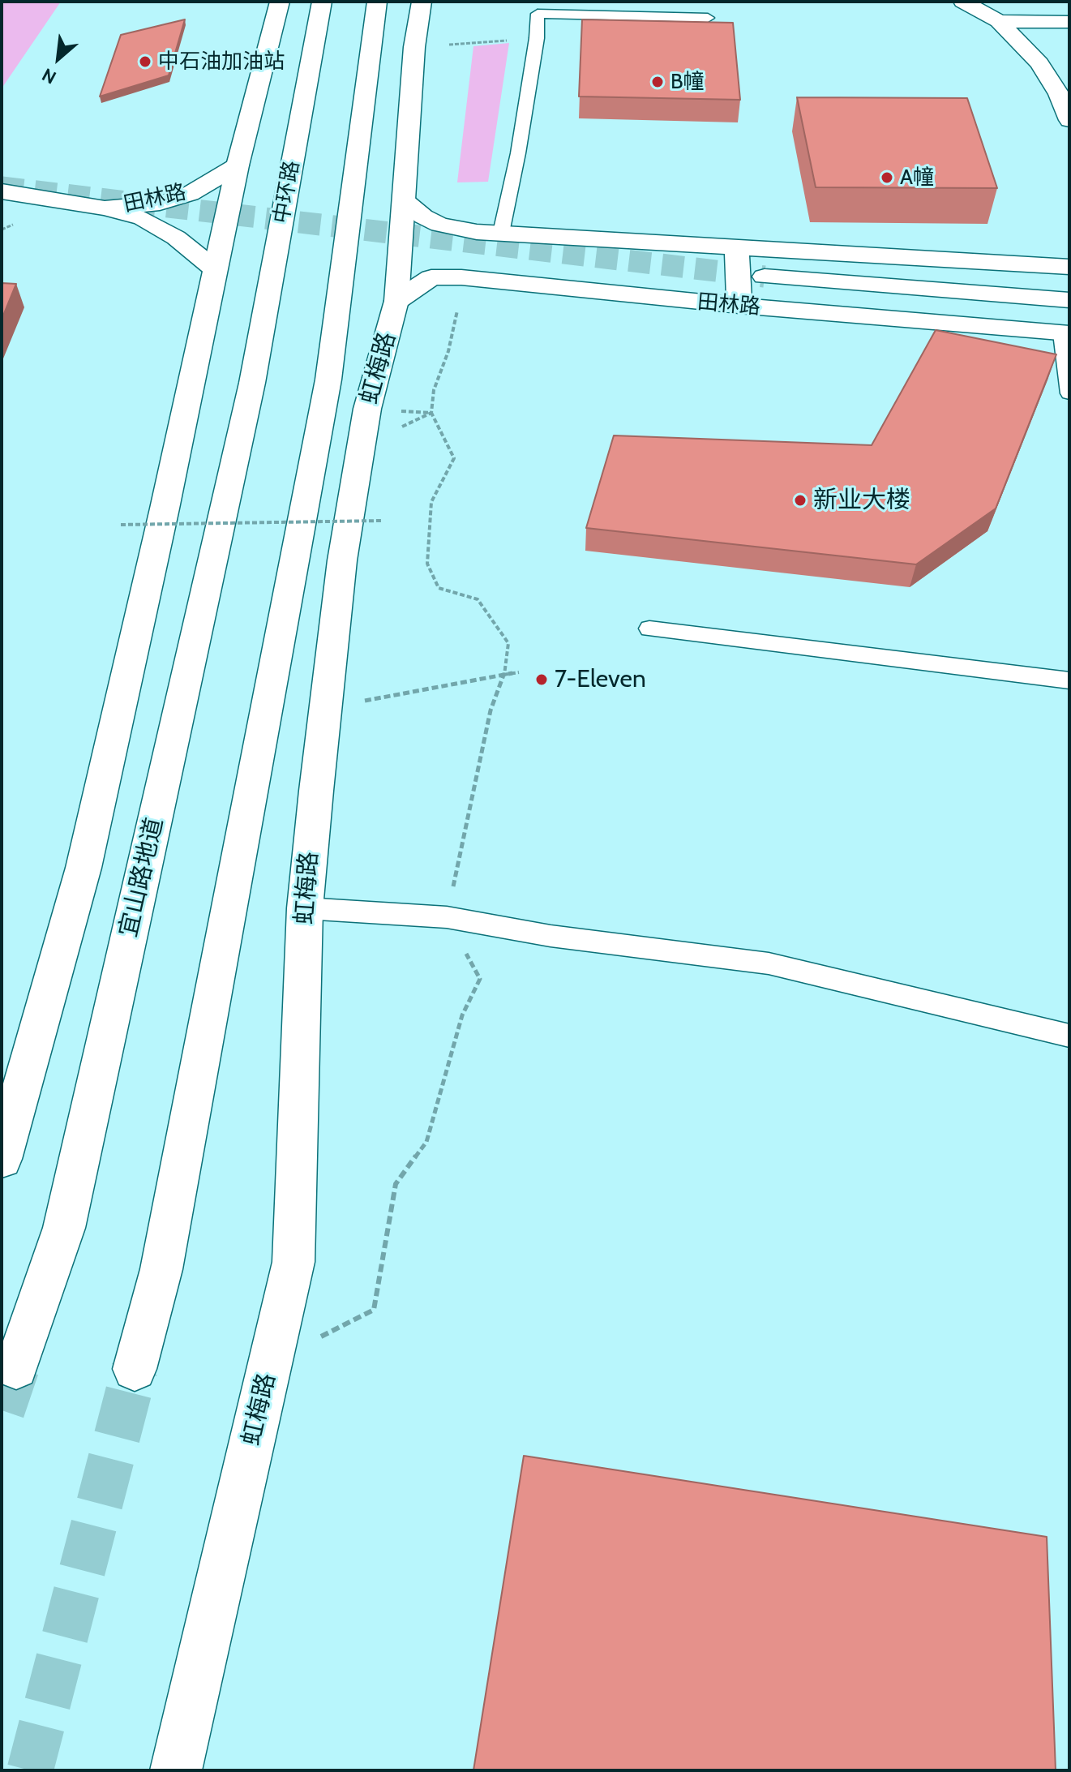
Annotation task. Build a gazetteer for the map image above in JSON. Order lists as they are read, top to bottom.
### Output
{
  "streets": {
    "main road": [
      "中环路",
      "田林路",
      "虹梅路",
      "宜山路地道"
    ]
  },
  "crossings": [
    ["中环路", "宜山路地道"],
    ["田林路", "虹梅路"]
  ],
  "places": [
    "中石油加油站",
    "B幢",
    "A幢",
    "新业大楼",
    "7-Eleven"
  ],
  "north": "bottom left"
}
